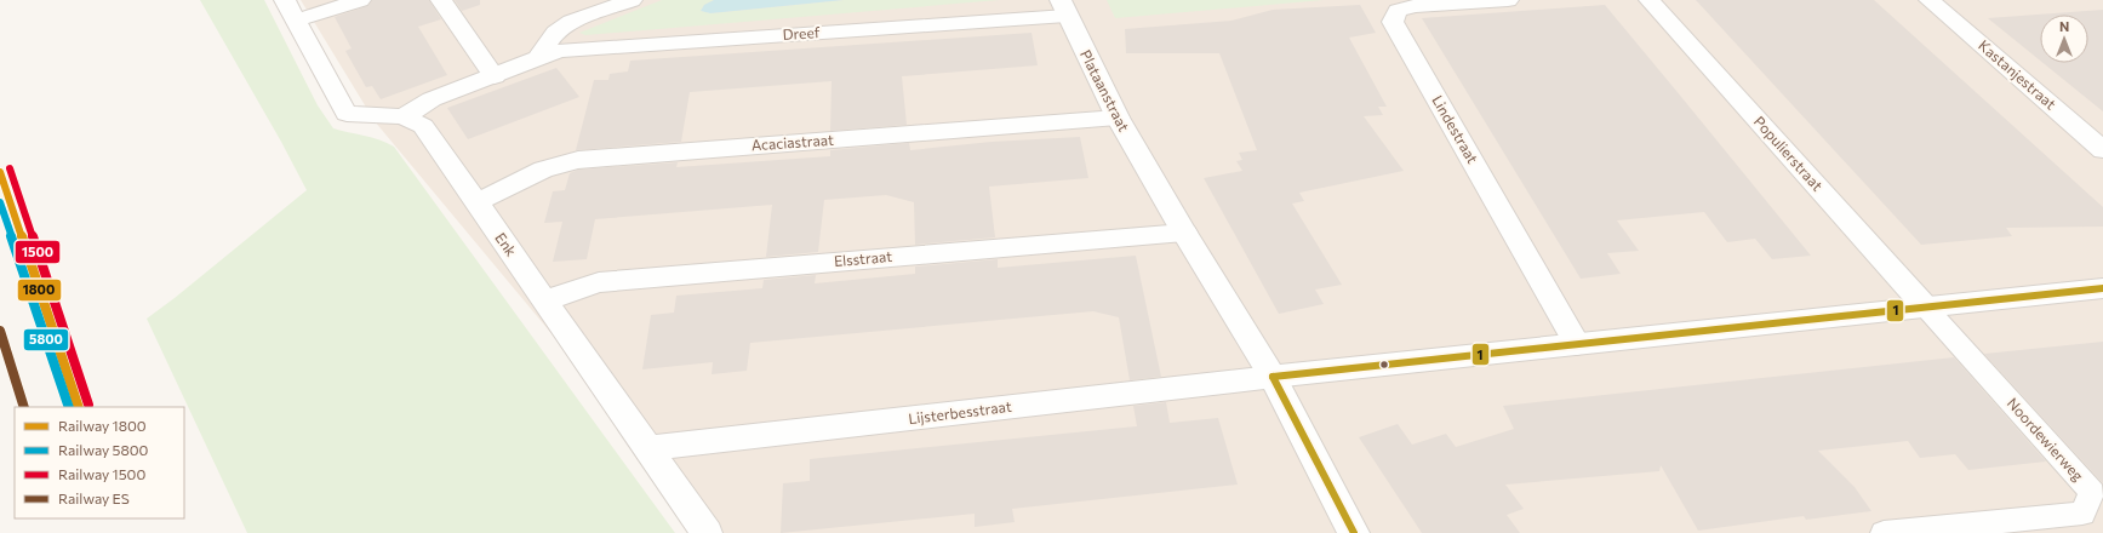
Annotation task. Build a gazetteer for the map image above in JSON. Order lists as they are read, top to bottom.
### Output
{
  "streets": {
    "street": [
      "Dreef",
      "Kastanjestraat",
      "Plataanstraat",
      "Lindestraat",
      "Acaciastraat",
      "Populierstraat",
      "Enk",
      "Elsstraat",
      "Lijsterbesstraat"
    ],
    "lane": ["Noordewierweg"]
  },
  "crossings": [
    ["Dreef", "Plataanstraat"],
    ["Dreef", "Enk"],
    ["Plataanstraat", "Acaciastraat"],
    ["Plataanstraat", "Elsstraat"],
    ["Plataanstraat", "Lijsterbesstraat"],
    ["Acaciastraat", "Enk"],
    ["Populierstraat", "Noordewierweg"],
    ["Enk", "Elsstraat"],
    ["Enk", "Lijsterbesstraat"]
  ],
  "lines": [
    "rail line 1500",
    "rail line 1800",
    "rail line 5800",
    "transit line 1",
    "rail line ES"
  ],
  "legend": [
    "Railway 1800",
    "Railway 5800",
    "Railway 1500",
    "Railway ES"
  ],
  "north": "top"
}
